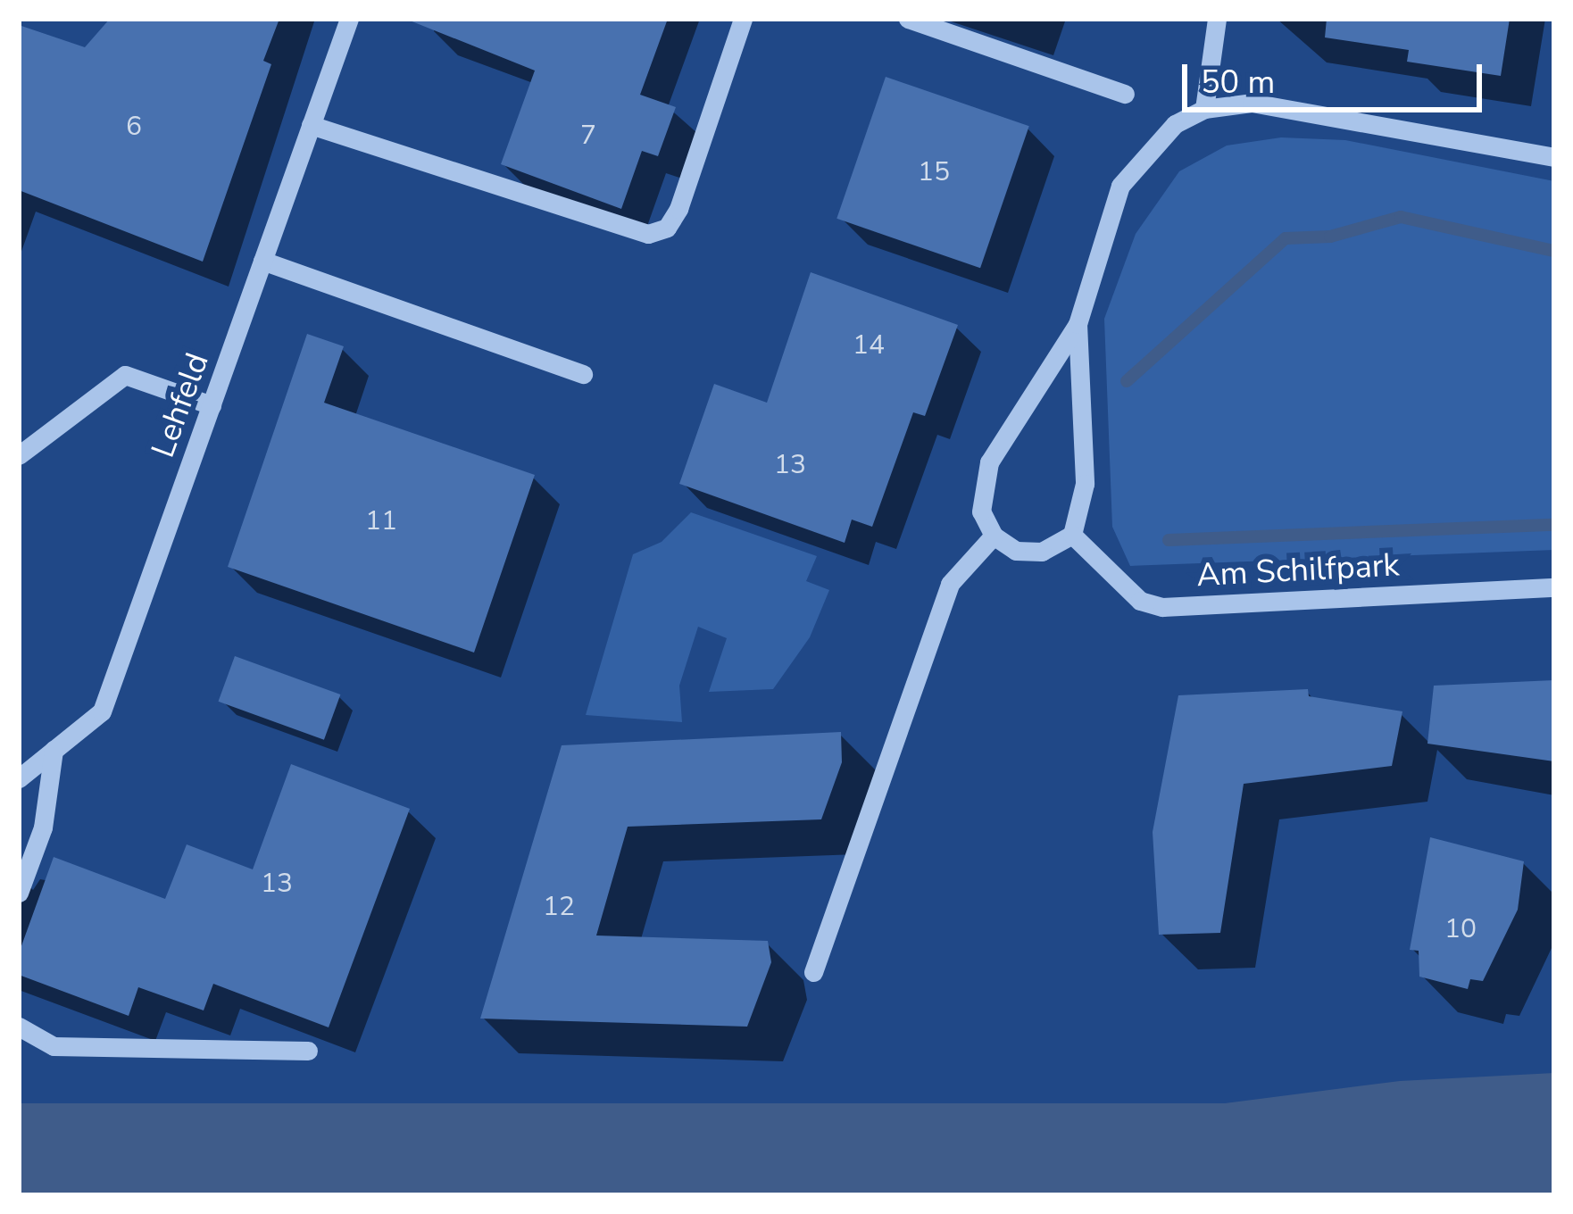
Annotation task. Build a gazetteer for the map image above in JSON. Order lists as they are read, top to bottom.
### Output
{
  "streets": {
    "street": ["Lehfeld", "Am Schilfpark"]
  },
  "house_numbers": [
    "6",
    "7",
    "15",
    "14",
    "13",
    "11",
    "13",
    "12",
    "10"
  ],
  "scale_bar": "50 m"
}
